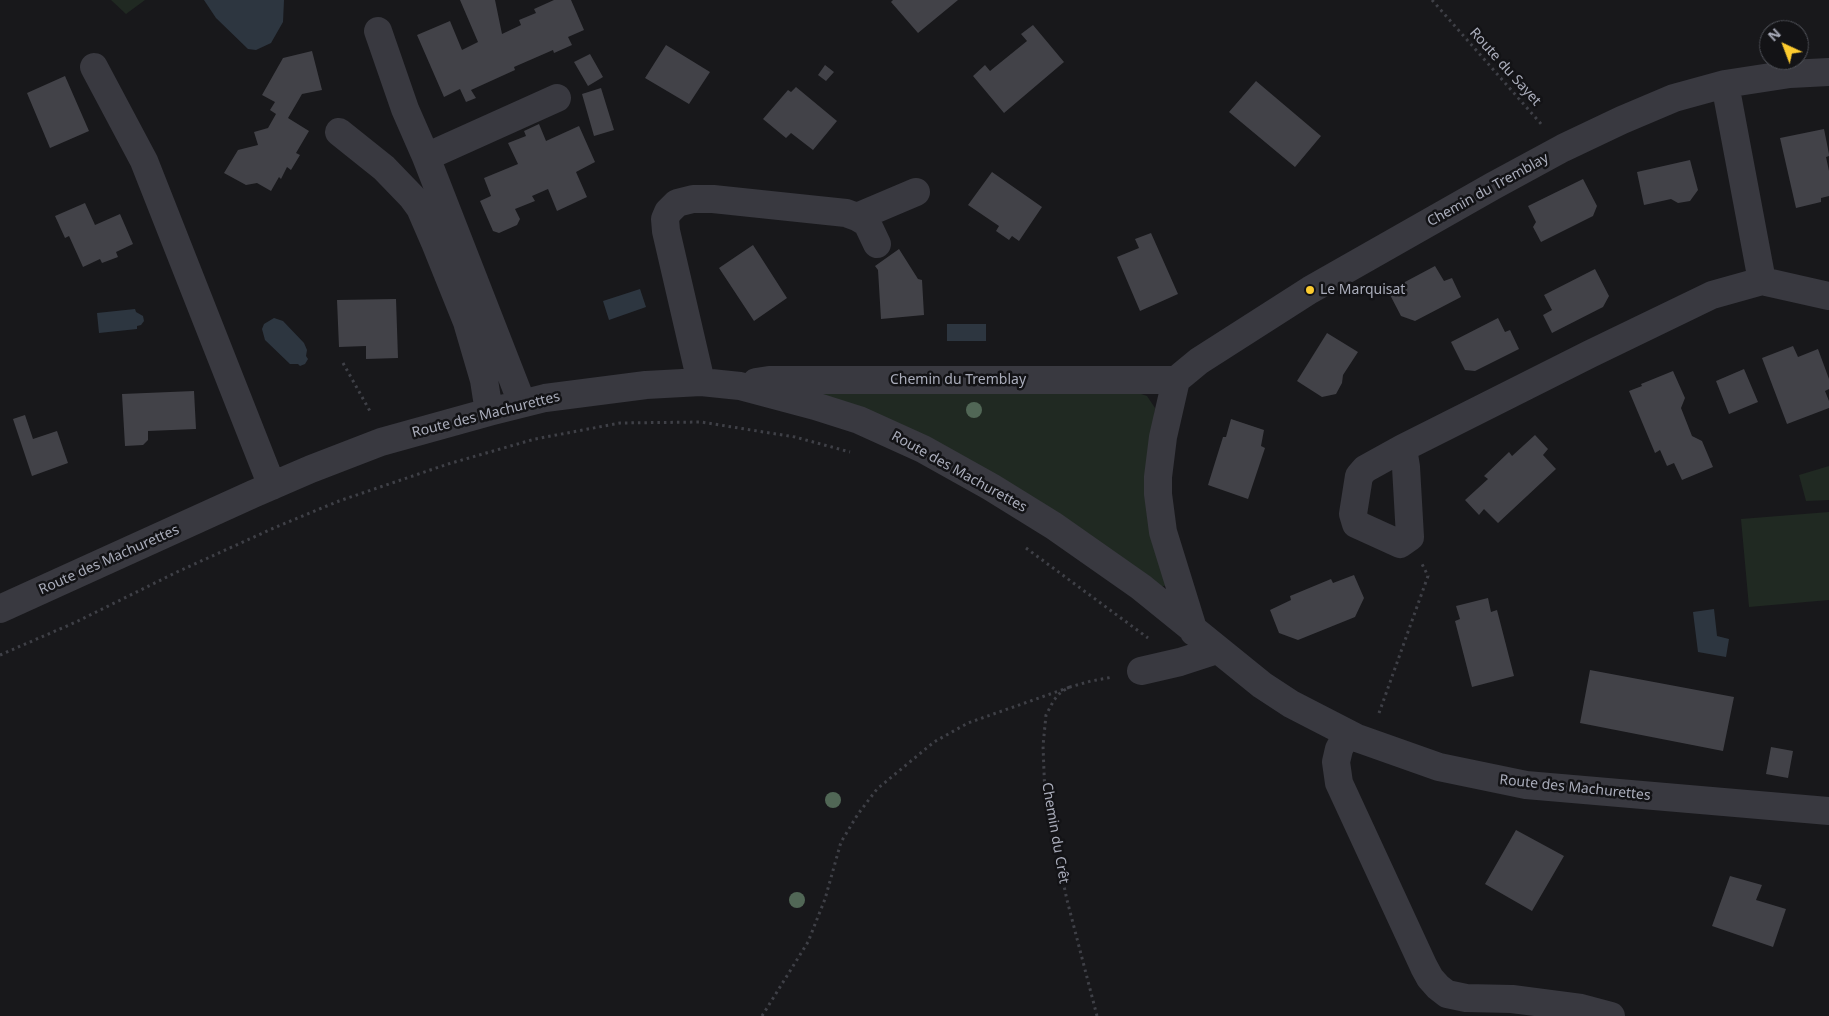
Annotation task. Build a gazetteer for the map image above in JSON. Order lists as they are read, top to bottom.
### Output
{
  "streets": {
    "street": ["Chemin du Tremblay", "Route des Machurettes"],
    "path": ["Route du Sayet", "Chemin du Crêt"]
  },
  "crossings": [
    ["Route du Sayet", "Chemin du Tremblay"],
    ["Chemin du Tremblay", "Route des Machurettes"]
  ],
  "places": ["Le Marquisat"],
  "north": "top left"
}
